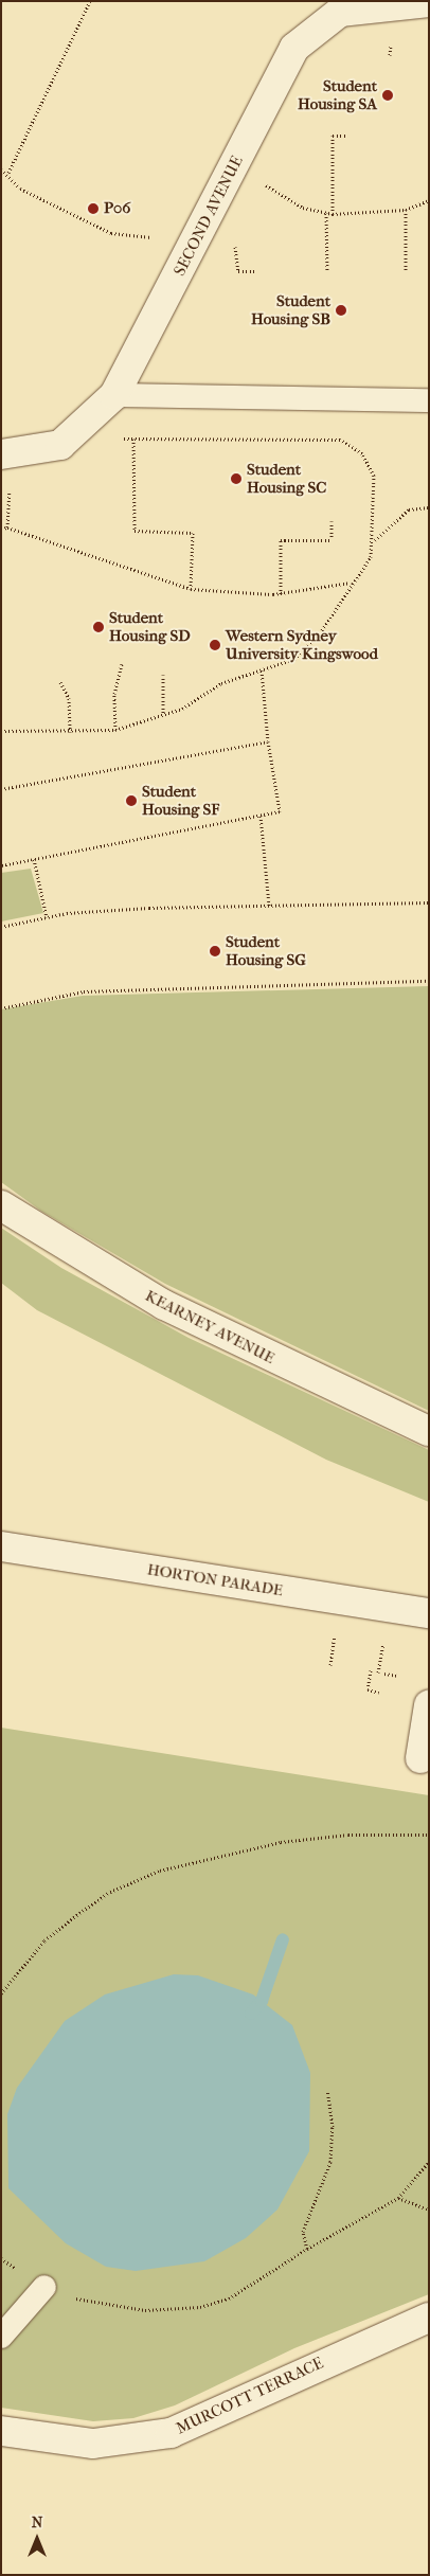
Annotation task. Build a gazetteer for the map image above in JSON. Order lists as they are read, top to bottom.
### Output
{
  "streets": {
    "street": [
      "SECOND AVENUE",
      "KEARNEY AVENUE",
      "HORTON PARADE",
      "MURCOTT TERRACE"
    ]
  },
  "places": [
    "Student Housing SA",
    "P06",
    "Student Housing SB",
    "Student Housing SC",
    "Student Housing SD",
    "Western Sydney University Kingswood",
    "Student Housing SF",
    "Student Housing SG"
  ],
  "north": "top"
}
